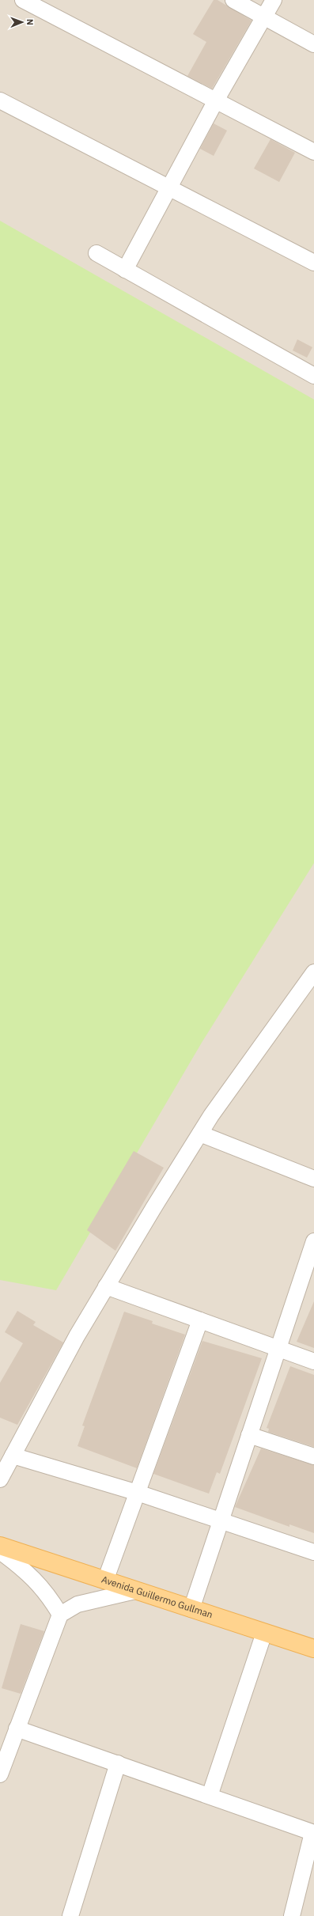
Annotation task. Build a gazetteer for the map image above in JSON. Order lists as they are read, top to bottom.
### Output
{
  "streets": {
    "main road": ["Avenida Guillermo Gullman"]
  },
  "north": "right"
}
